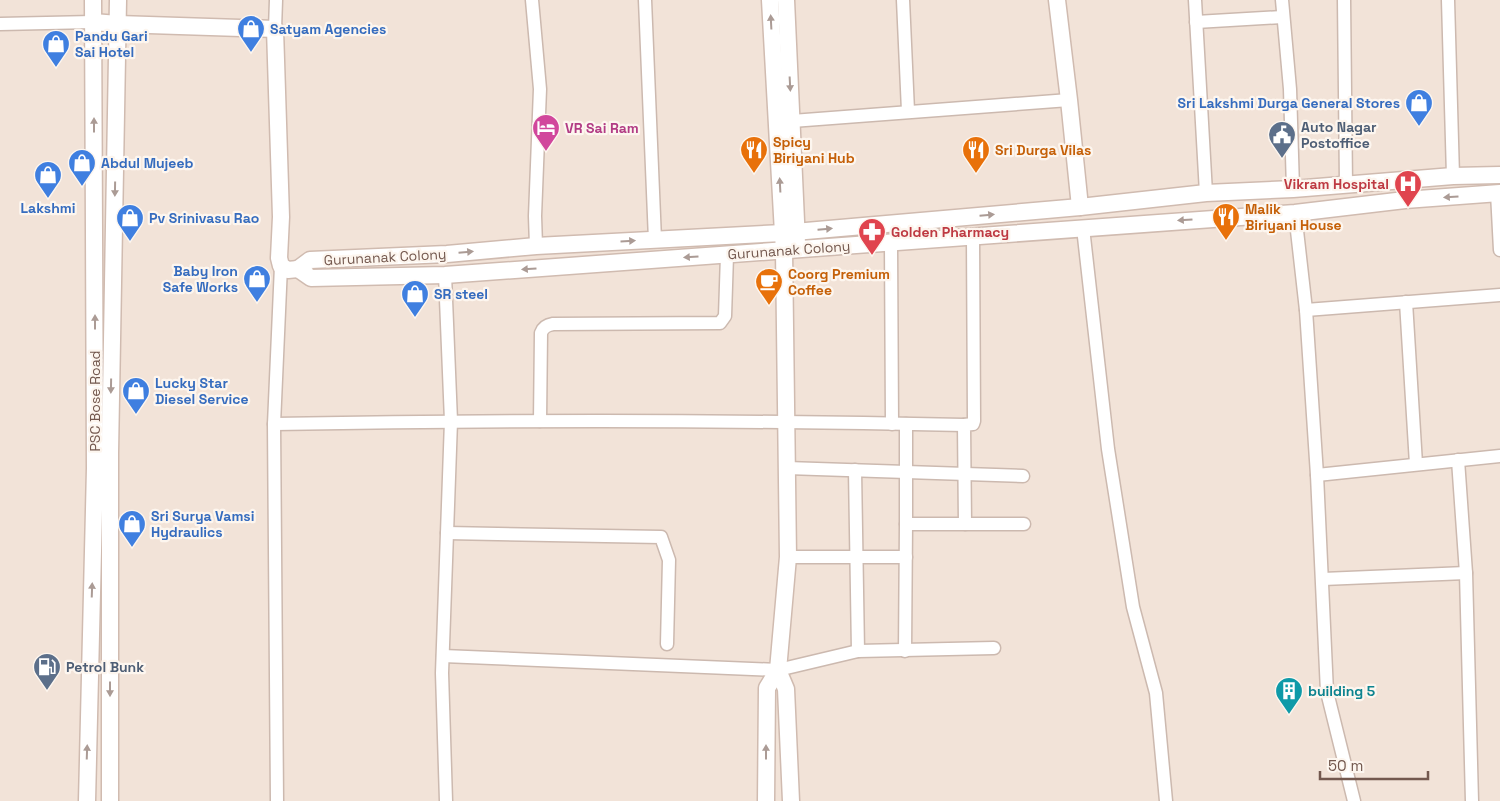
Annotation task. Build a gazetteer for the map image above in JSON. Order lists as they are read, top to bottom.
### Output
{
  "streets": {
    "street": ["Gurunanak Colony", "PSC Bose Road"]
  },
  "places": {
    "shop": [
      "Satyam Agencies",
      "Pandu Gari Sai Hotel",
      "Sri Lakshmi Durga General Stores",
      "Abdul Mujeeb",
      "Lakshmi",
      "Pv Srinivasu Rao",
      "Baby Iron Safe Works",
      "SR steel",
      "Lucky Star Diesel Service",
      "Sri Surya Vamsi Hydraulics"
    ],
    "hotel": ["VR Sai Ram"],
    "public building": ["Auto Nagar Postoffice"],
    "restaurant": ["Spicy Biriyani Hub", "Sri Durga Vilas", "Malik Biriyani House"],
    "hospital": ["Vikram Hospital"],
    "pharmacy": ["Golden Pharmacy"],
    "cafe": ["Coorg Premium Coffee"],
    "fuel station": ["Petrol Bunk"],
    "building": ["building 5"]
  },
  "scale_bar": "50 m"
}
